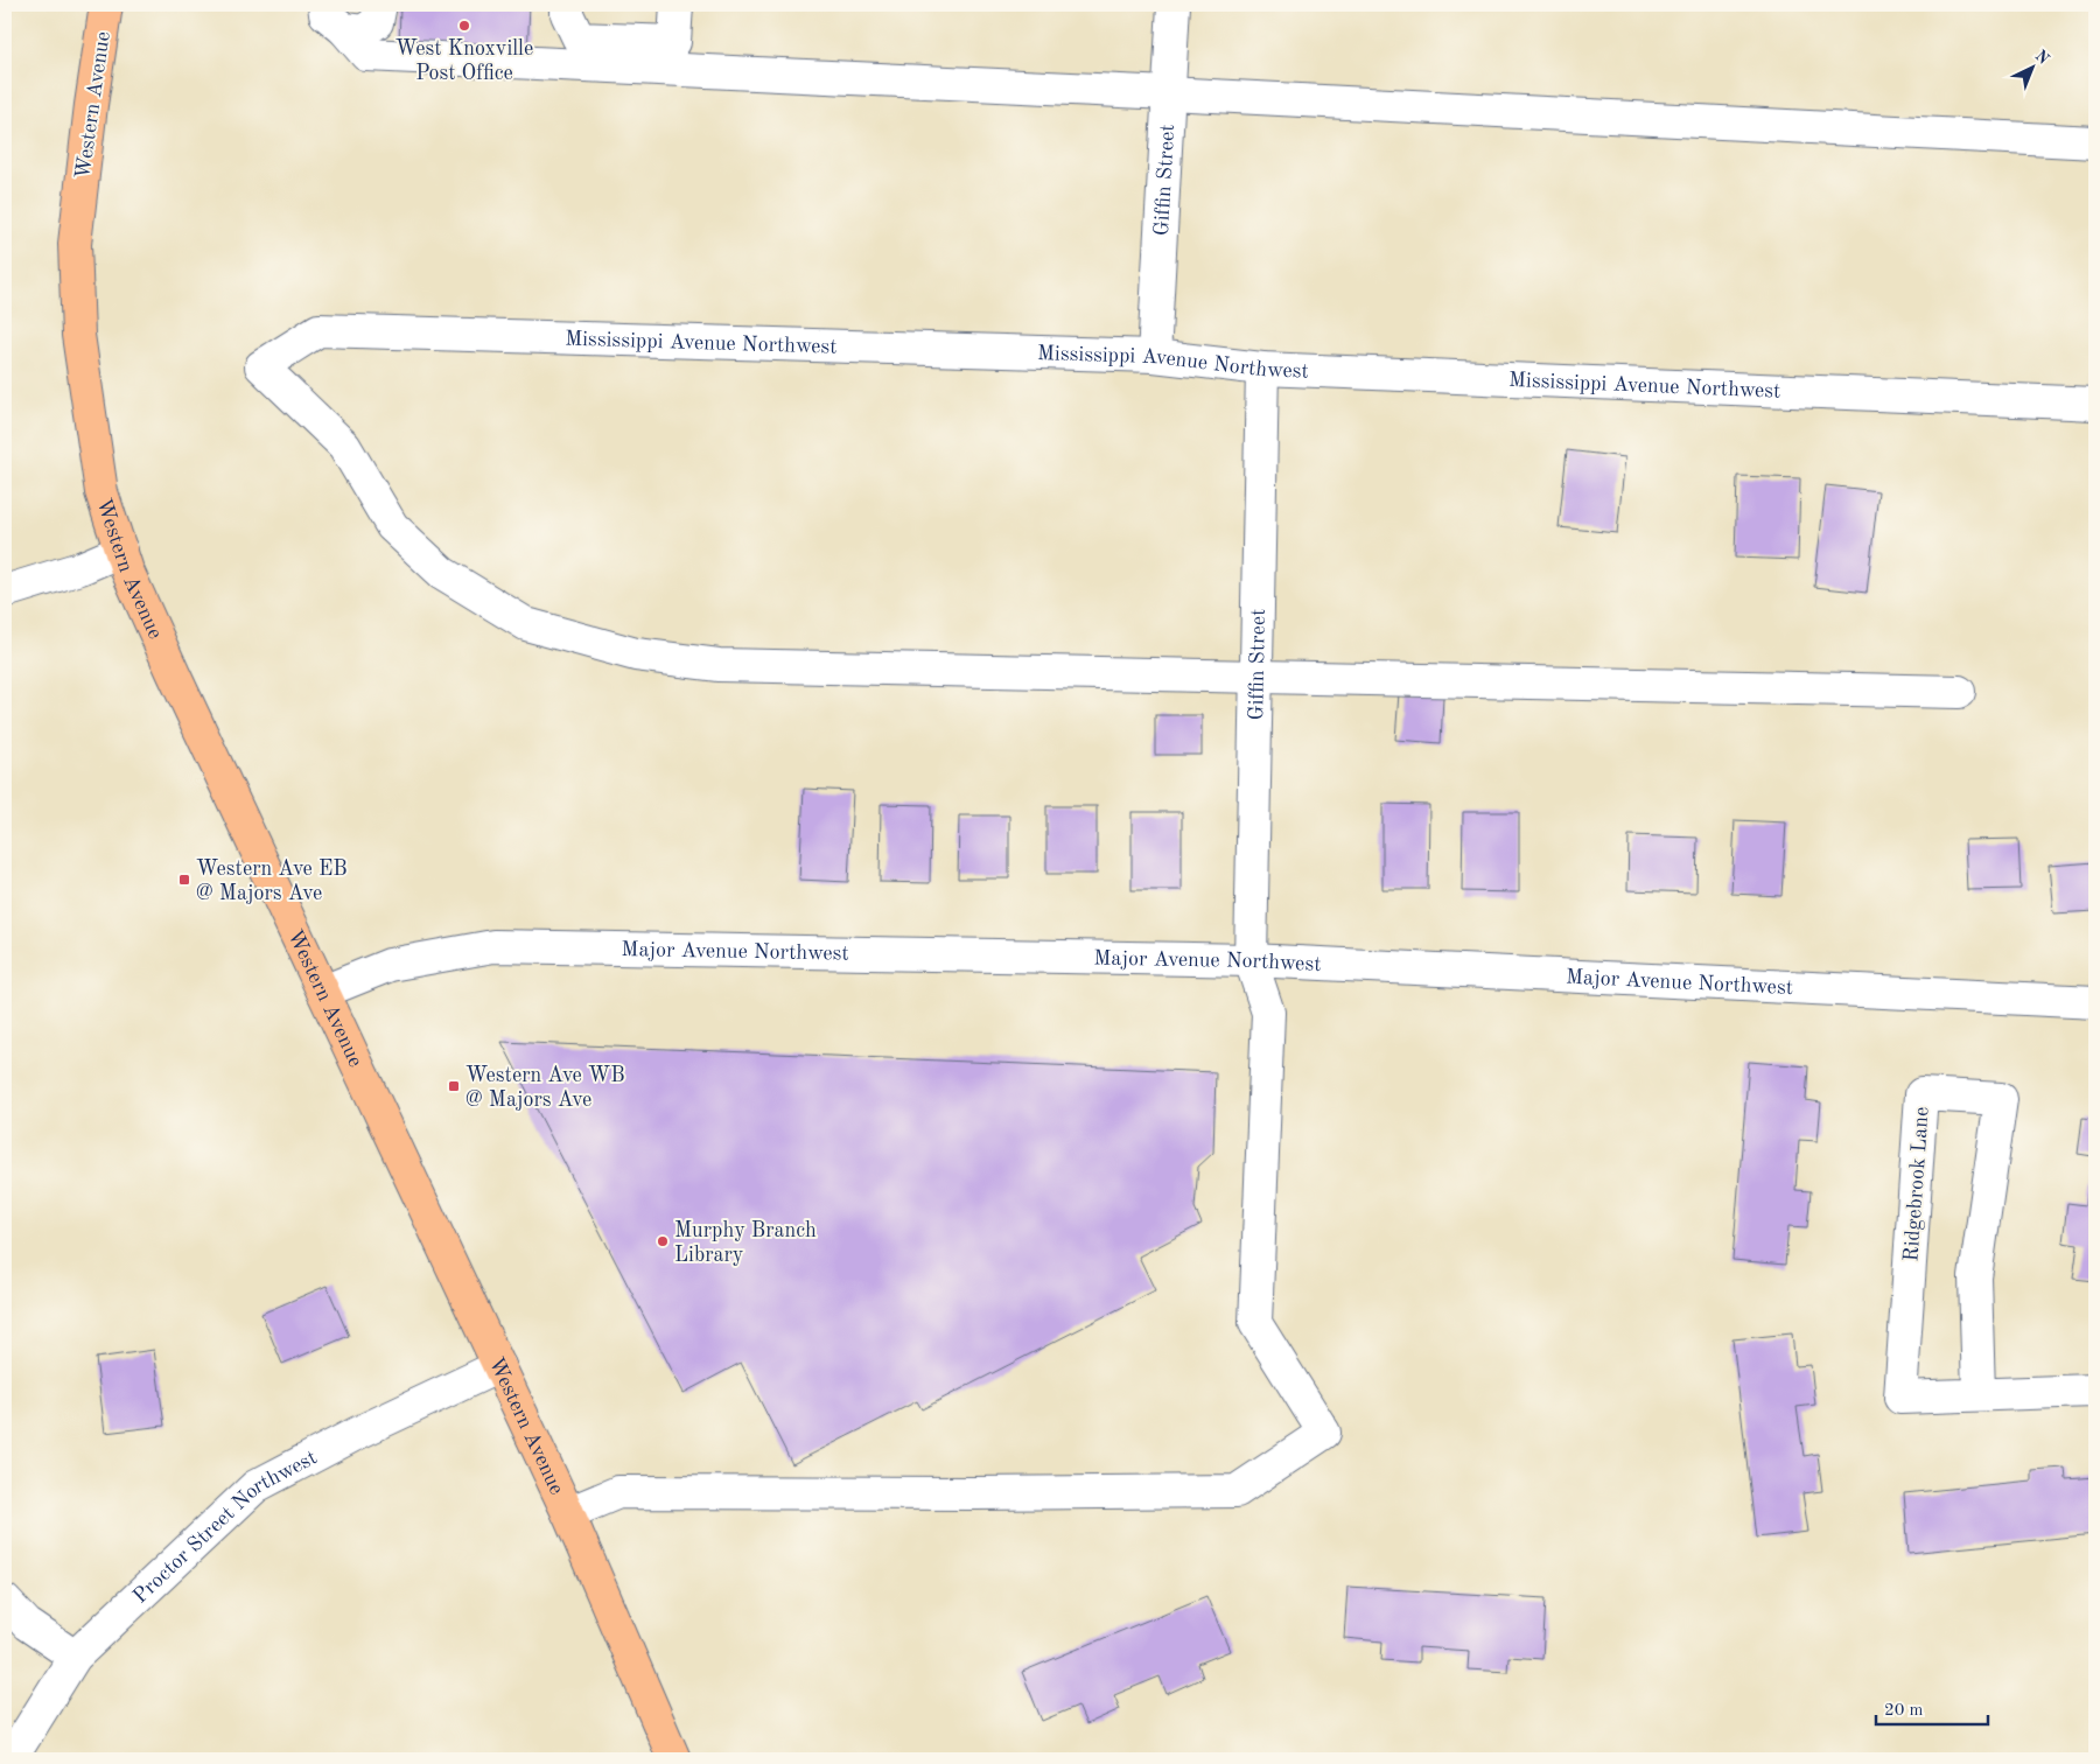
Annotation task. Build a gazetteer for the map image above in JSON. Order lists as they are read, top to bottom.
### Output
{
  "streets": {
    "main road": ["Western Avenue"],
    "street": [
      "Giffin Street",
      "Mississippi Avenue Northwest",
      "Major Avenue Northwest",
      "Ridgebrook Lane",
      "Proctor Street Northwest"
    ]
  },
  "crossings": [
    ["Western Avenue", "Giffin Street"],
    ["Western Avenue", "Major Avenue Northwest"],
    ["Western Avenue", "Proctor Street Northwest"],
    ["Giffin Street", "Mississippi Avenue Northwest"],
    ["Giffin Street", "Major Avenue Northwest"]
  ],
  "places": {
    "other": ["West Knoxville Post Office", "Murphy Branch Library"],
    "transit": ["Western Ave EB @ Majors Ave", "Western Ave WB @ Majors Ave"]
  },
  "scale_bar": "20 m",
  "north": "top right"
}
